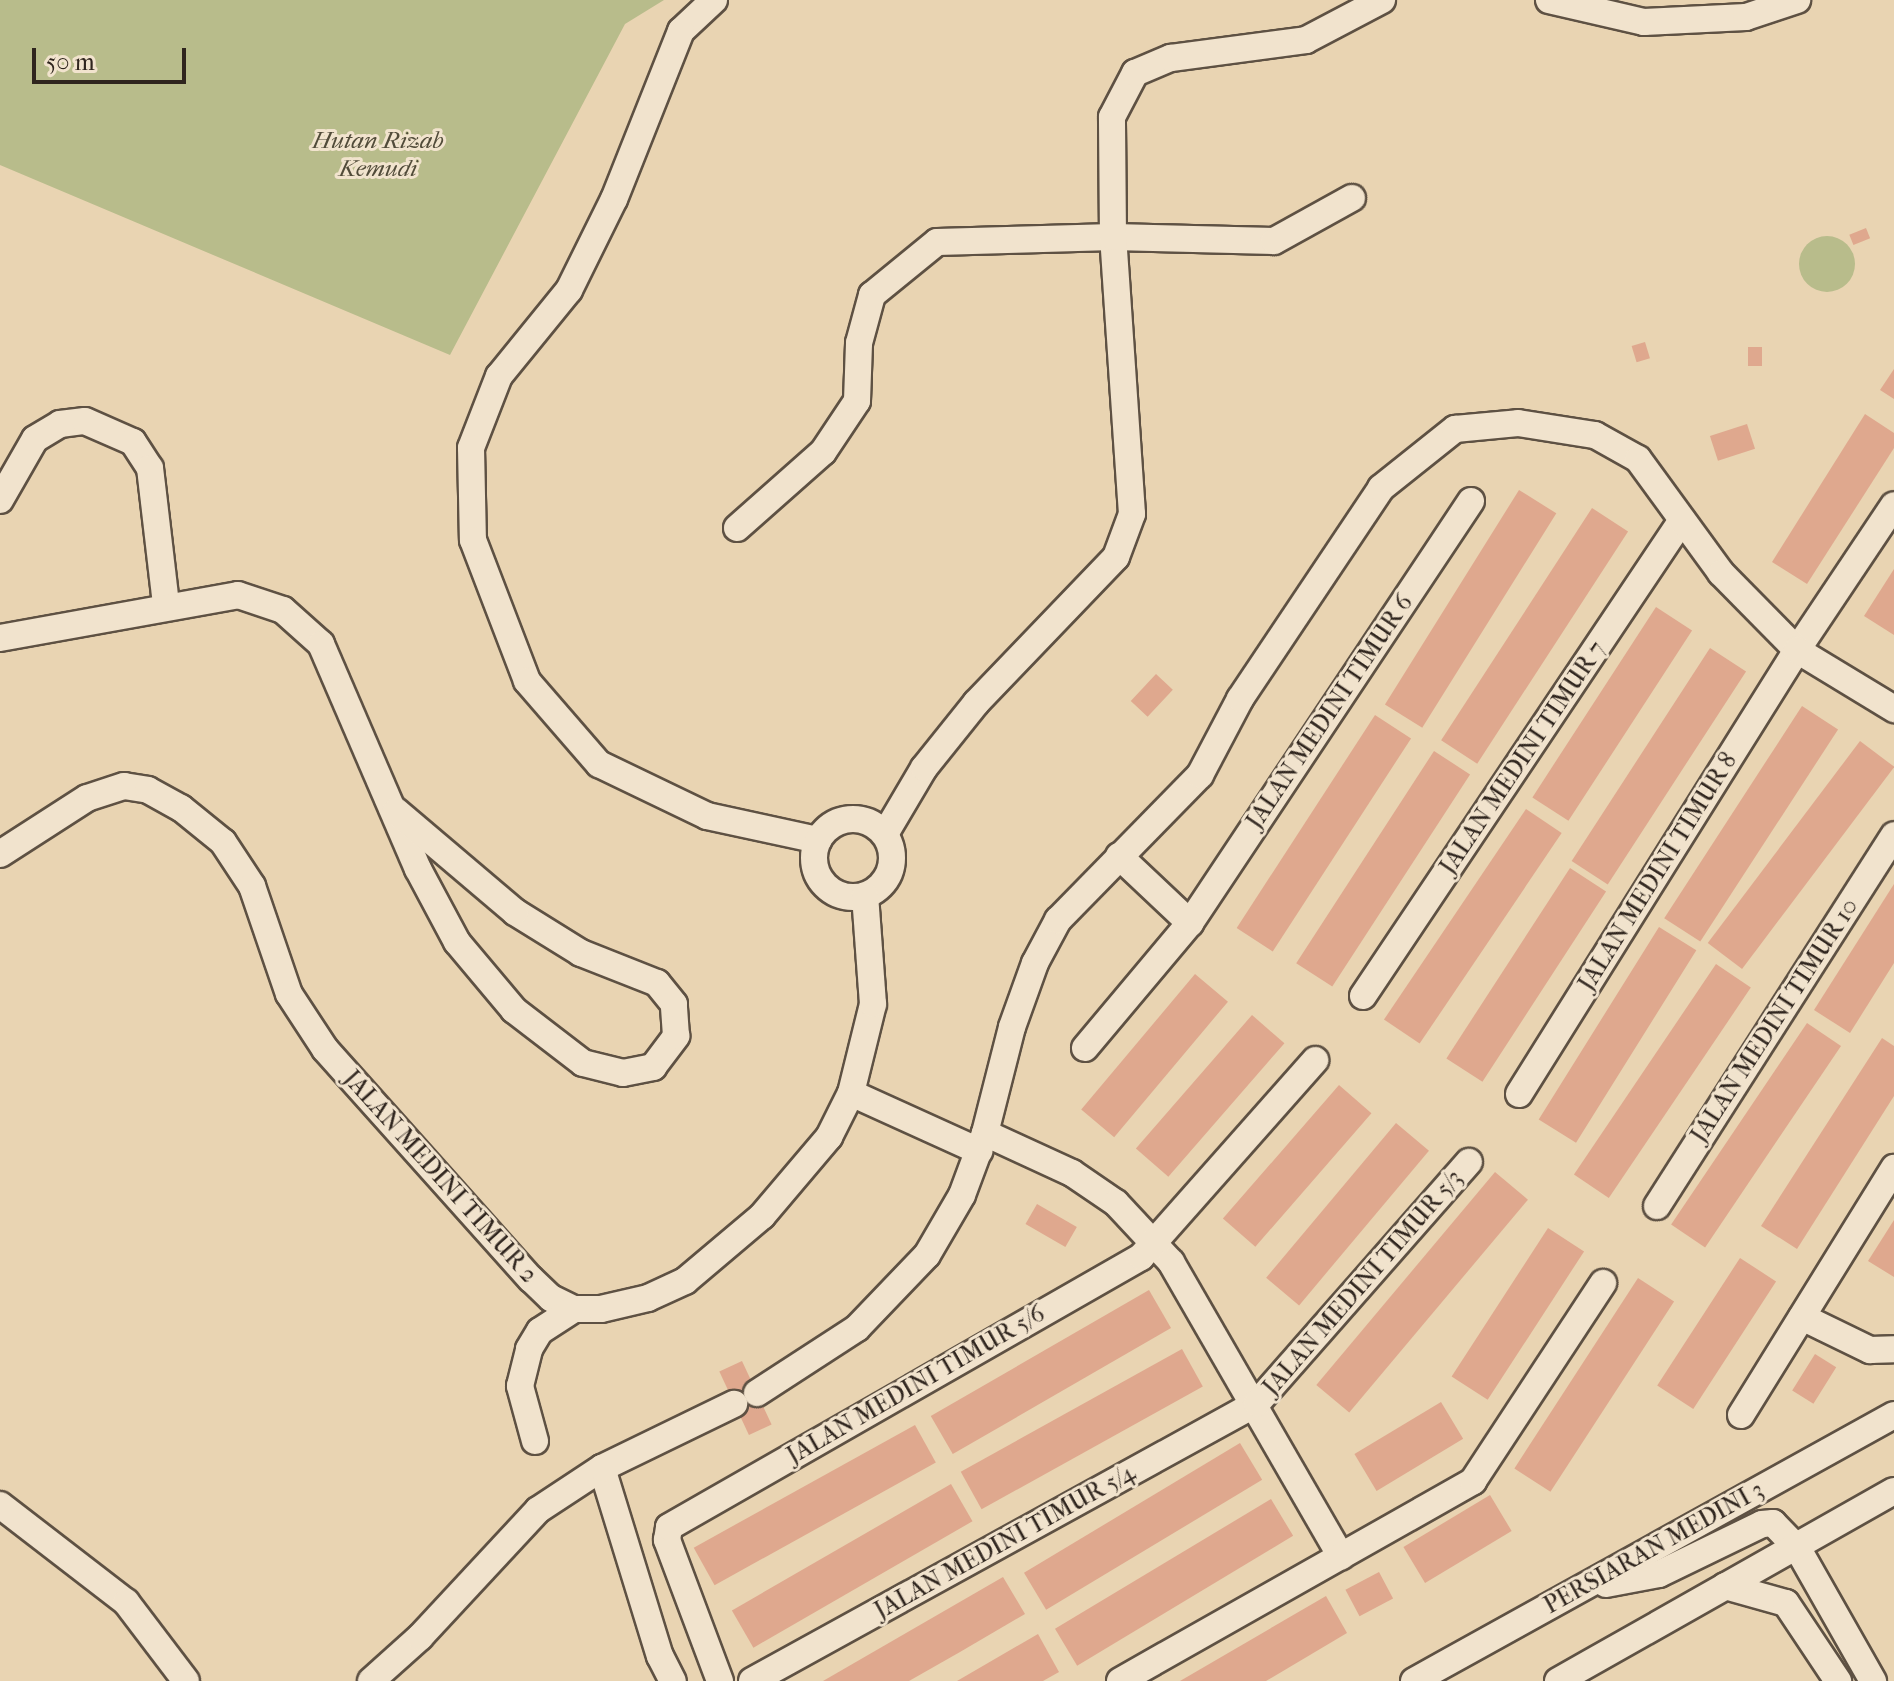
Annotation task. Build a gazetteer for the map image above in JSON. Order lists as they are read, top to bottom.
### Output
{
  "streets": {
    "street": [
      "JALAN MEDINI TIMUR 6",
      "JALAN MEDINI TIMUR 7",
      "JALAN MEDINI TIMUR 8",
      "JALAN MEDINI TIMUR 10",
      "JALAN MEDINI TIMUR 2",
      "JALAN MEDINI TIMUR 5/3",
      "JALAN MEDINI TIMUR 5/6",
      "JALAN MEDINI TIMUR 5/4",
      "PERSIARAN MEDINI 3"
    ]
  },
  "crossings": [
    ["JALAN MEDINI TIMUR 5/3", "JALAN MEDINI TIMUR 5/4"]
  ],
  "parks": ["Hutan Rizab Kemudi"],
  "scale_bar": "50 m"
}
